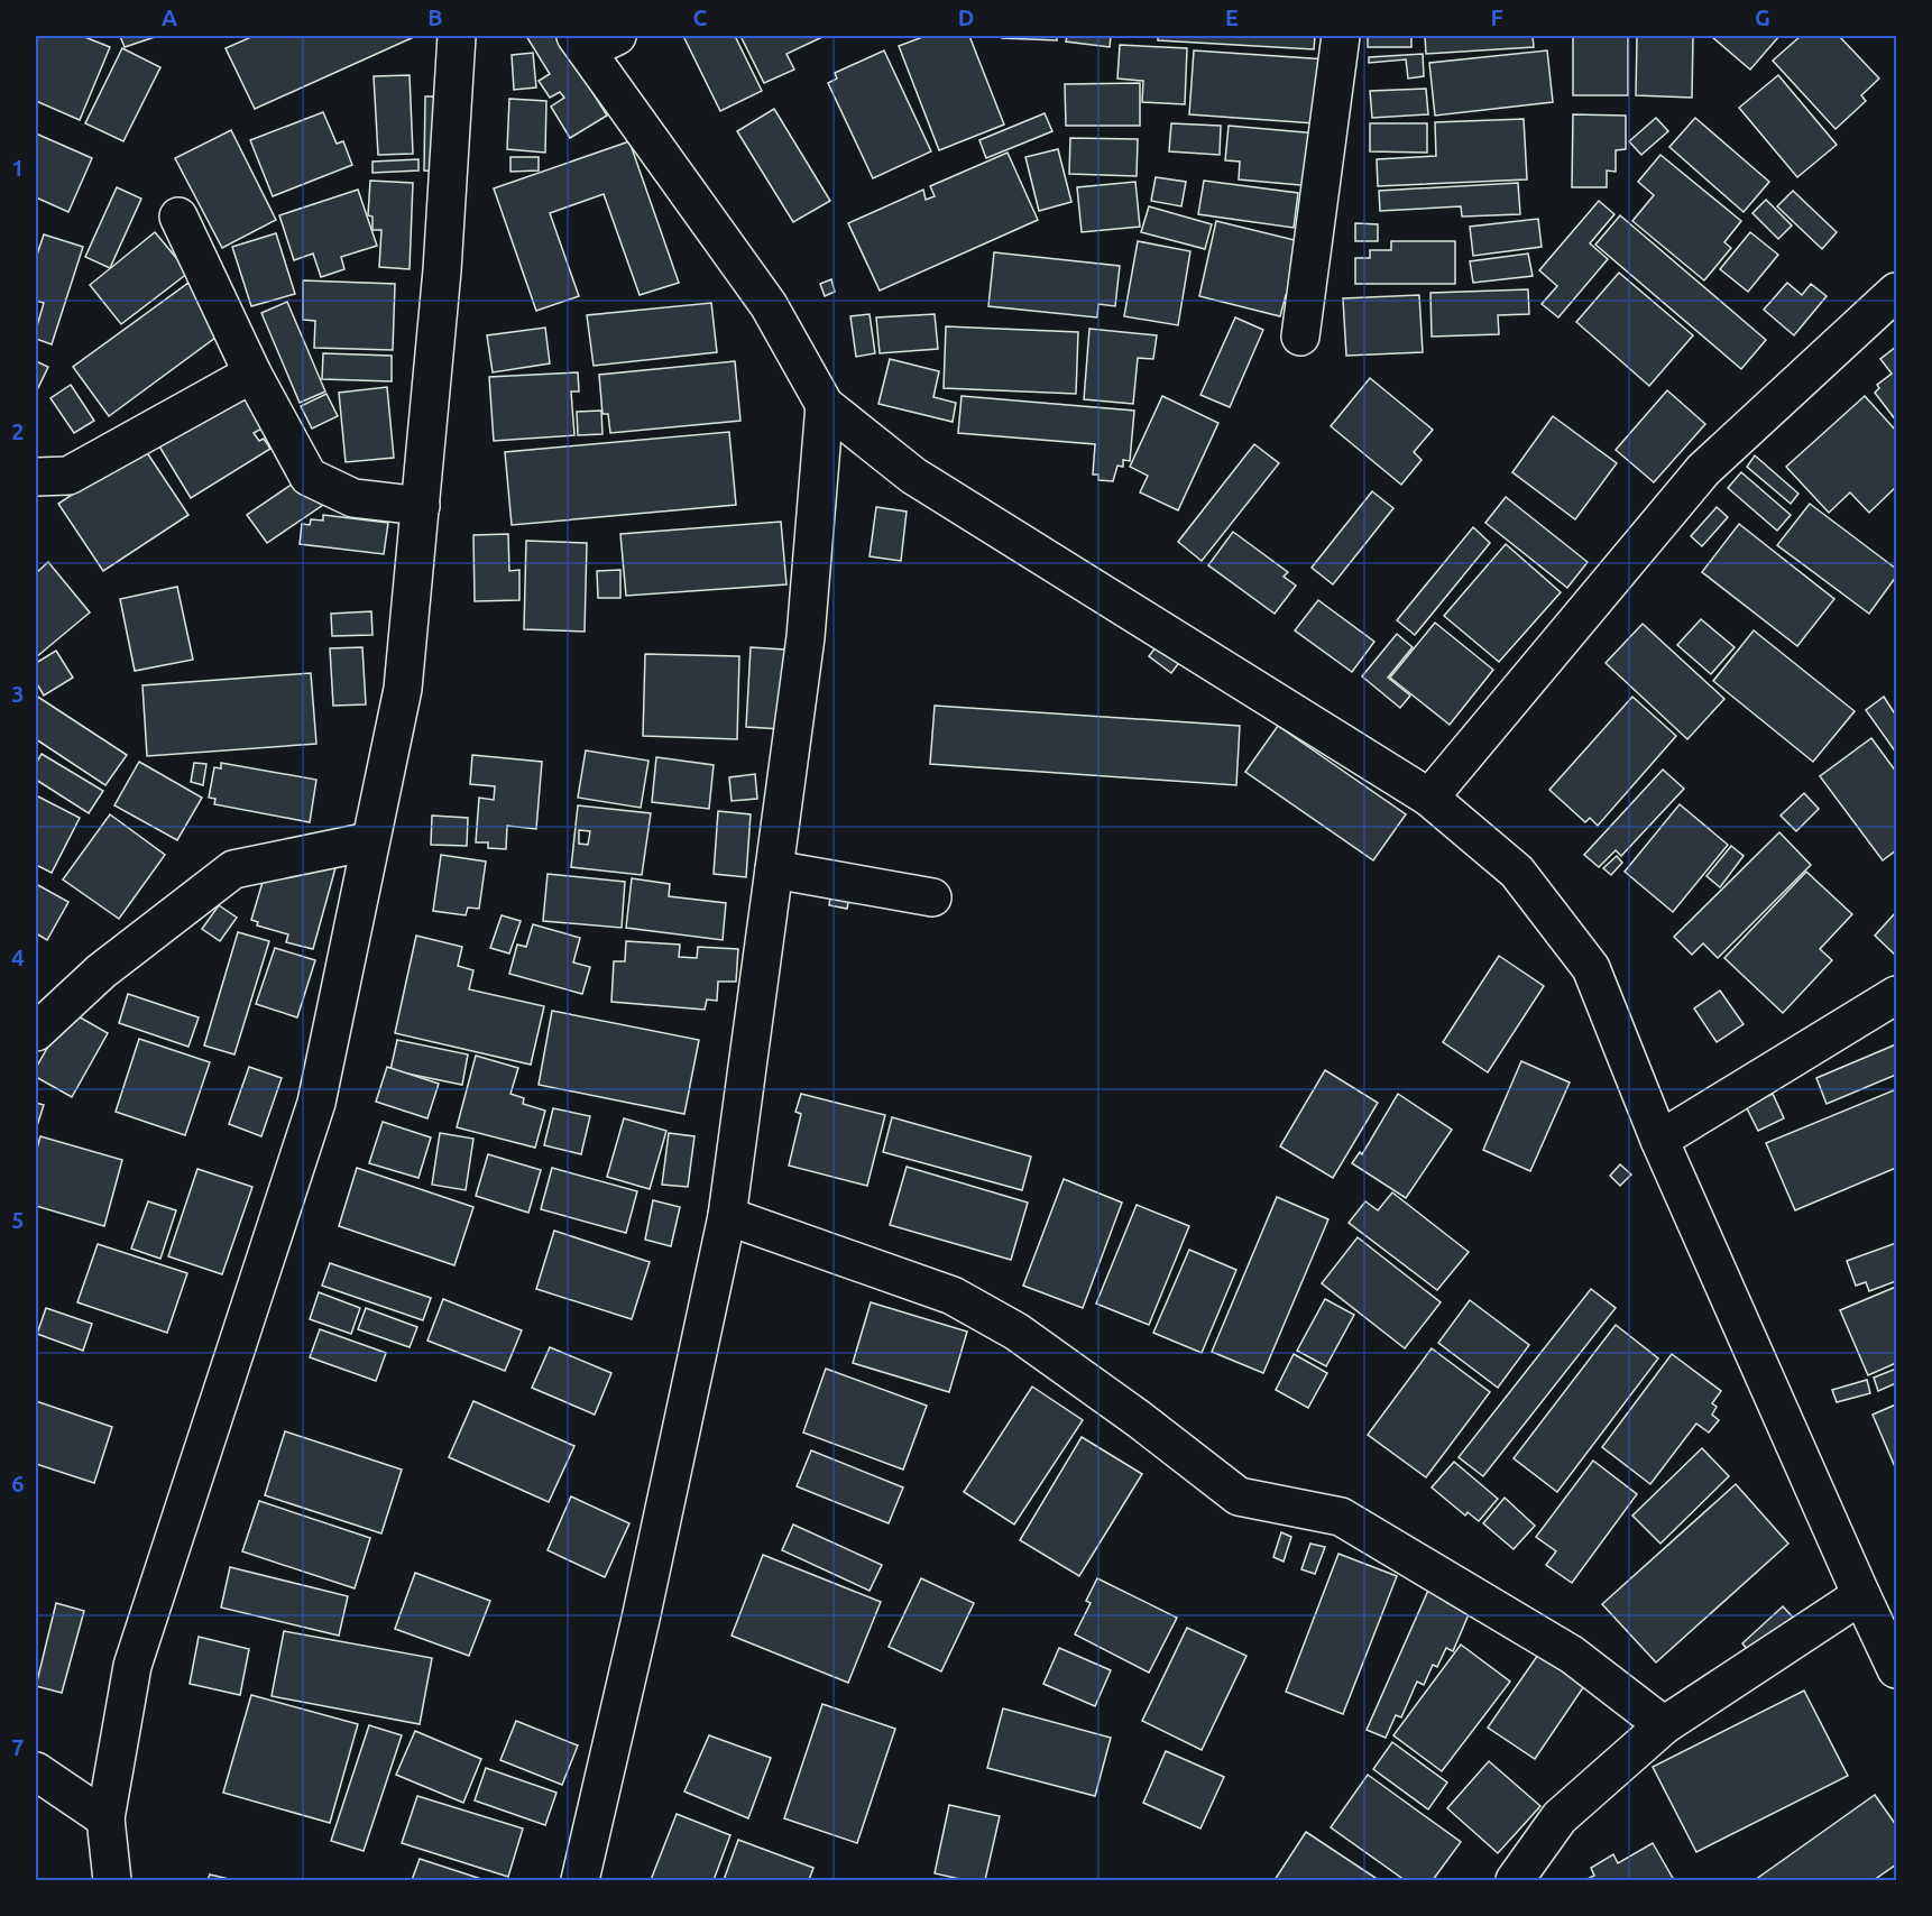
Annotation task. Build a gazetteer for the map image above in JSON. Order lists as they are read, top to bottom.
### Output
{
  "grid": {
    "columns": [
      "A",
      "B",
      "C",
      "D",
      "E",
      "F",
      "G"
    ],
    "rows": [
      "1",
      "2",
      "3",
      "4",
      "5",
      "6",
      "7"
    ]
  }
}
